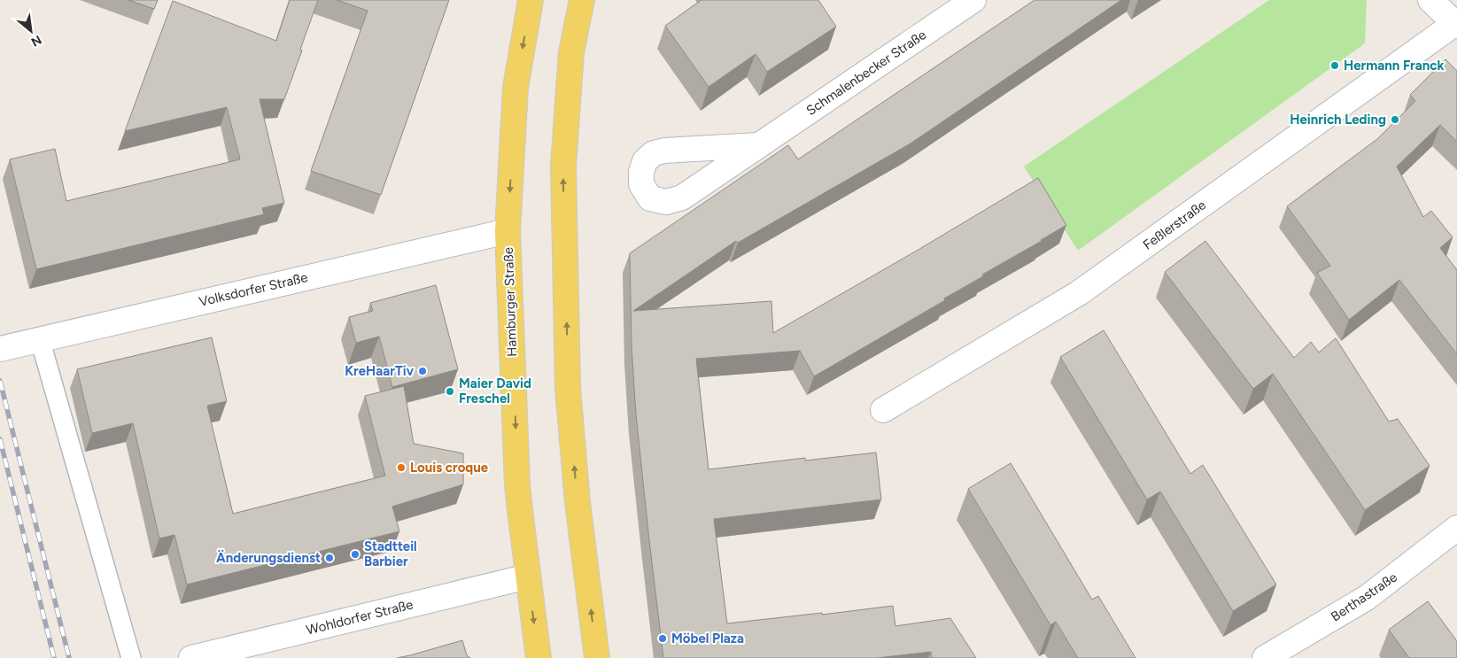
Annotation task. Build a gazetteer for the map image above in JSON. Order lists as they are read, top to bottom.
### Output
{
  "streets": {
    "main road": ["Hamburger Straße"],
    "street": [
      "Schmalenbecker Straße",
      "Feßlerstraße",
      "Volksdorfer Straße",
      "Berthastraße",
      "Wohldorfer Straße"
    ]
  },
  "crossings": [
    ["Volksdorfer Straße", "Hamburger Straße"],
    ["Hamburger Straße", "Wohldorfer Straße"]
  ],
  "places": [
    "Hermann Franck",
    "Heinrich Leding",
    "KreHaarTiv",
    "Maier David Freschel",
    "Louis croque",
    "Stadtteil Barbier",
    "Änderungsdienst",
    "Möbel Plaza"
  ],
  "north": "bottom right"
}
